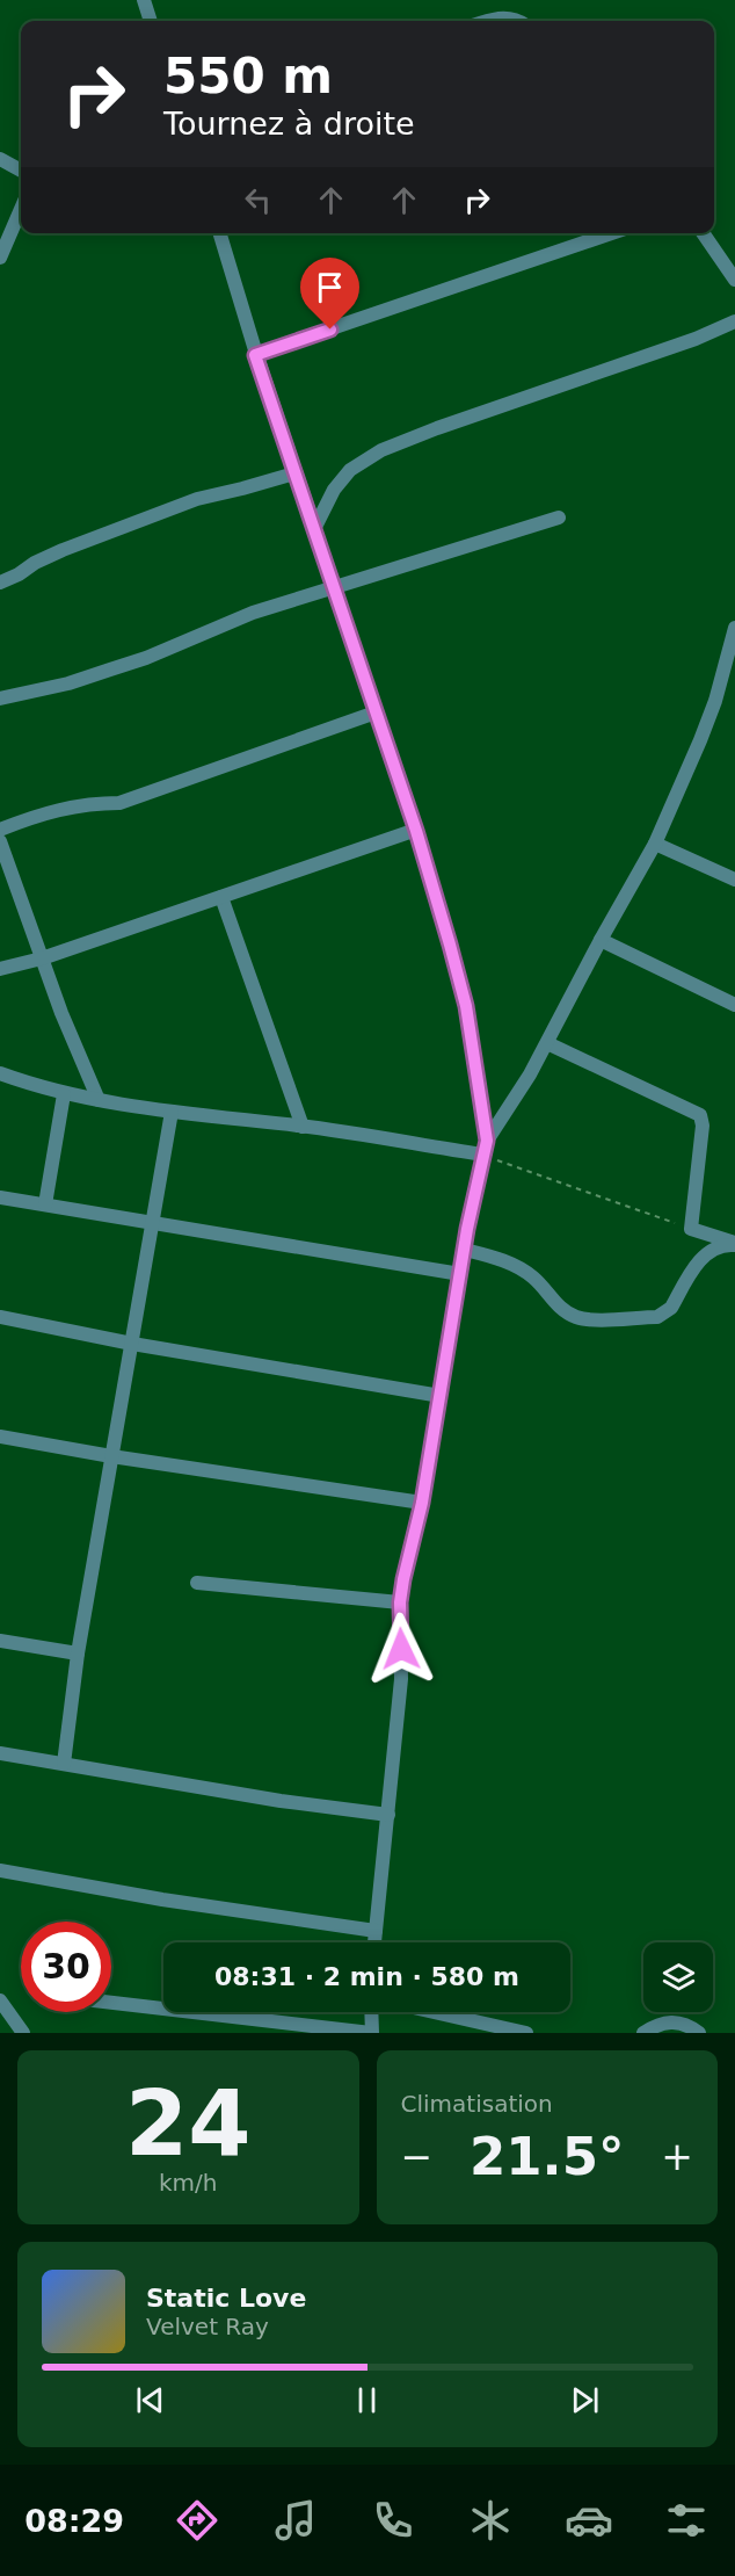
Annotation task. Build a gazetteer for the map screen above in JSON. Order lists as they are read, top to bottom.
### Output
{
  "page": {
    "turn": ["550 m", "Tournez à droite"],
    "limit": "30",
    "trip": "08:31 · 2 min · 580 m",
    "tile": [
      ["24", "km/h"],
      "Climatisation"
    ],
    "heat": ["−", "21.5°", "+"],
    "song": ["Static Love", "Velvet Ray"],
    "tabs": "08:29"
  }
}
